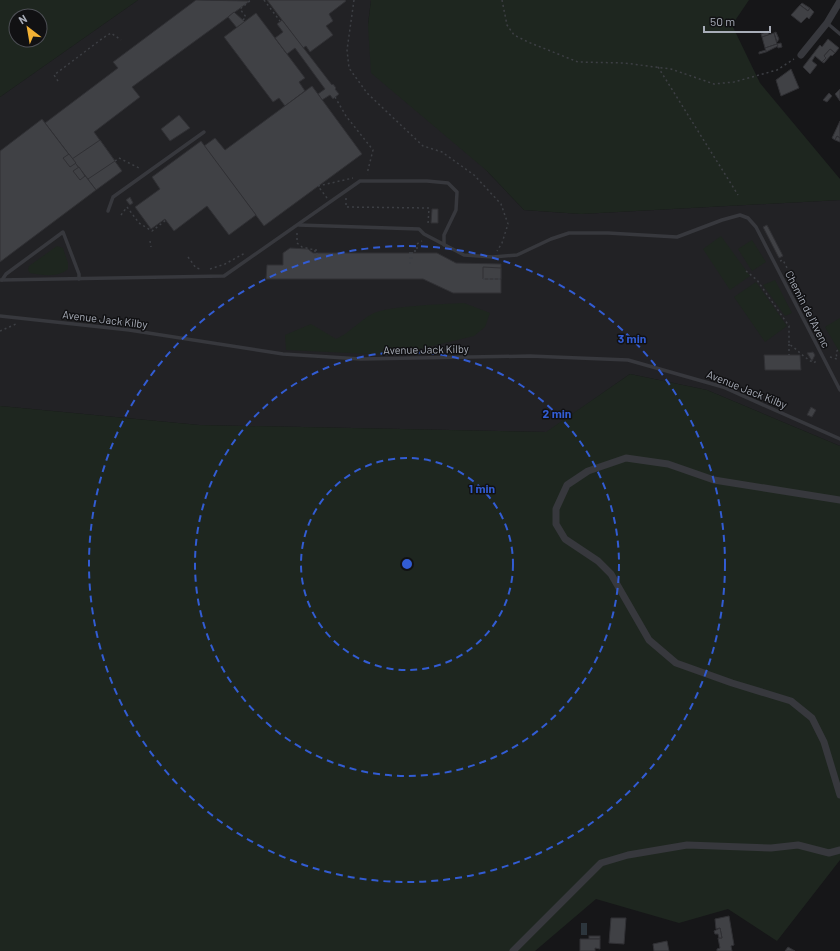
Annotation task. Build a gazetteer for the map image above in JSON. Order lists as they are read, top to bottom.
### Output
{
  "streets": {
    "lane": ["Chemin de l'Avenc", "Avenue Jack Kilby"]
  },
  "scale_bar": "50 m",
  "north": "top left",
  "rings": ["3 min", "2 min", "1 min"]
}
